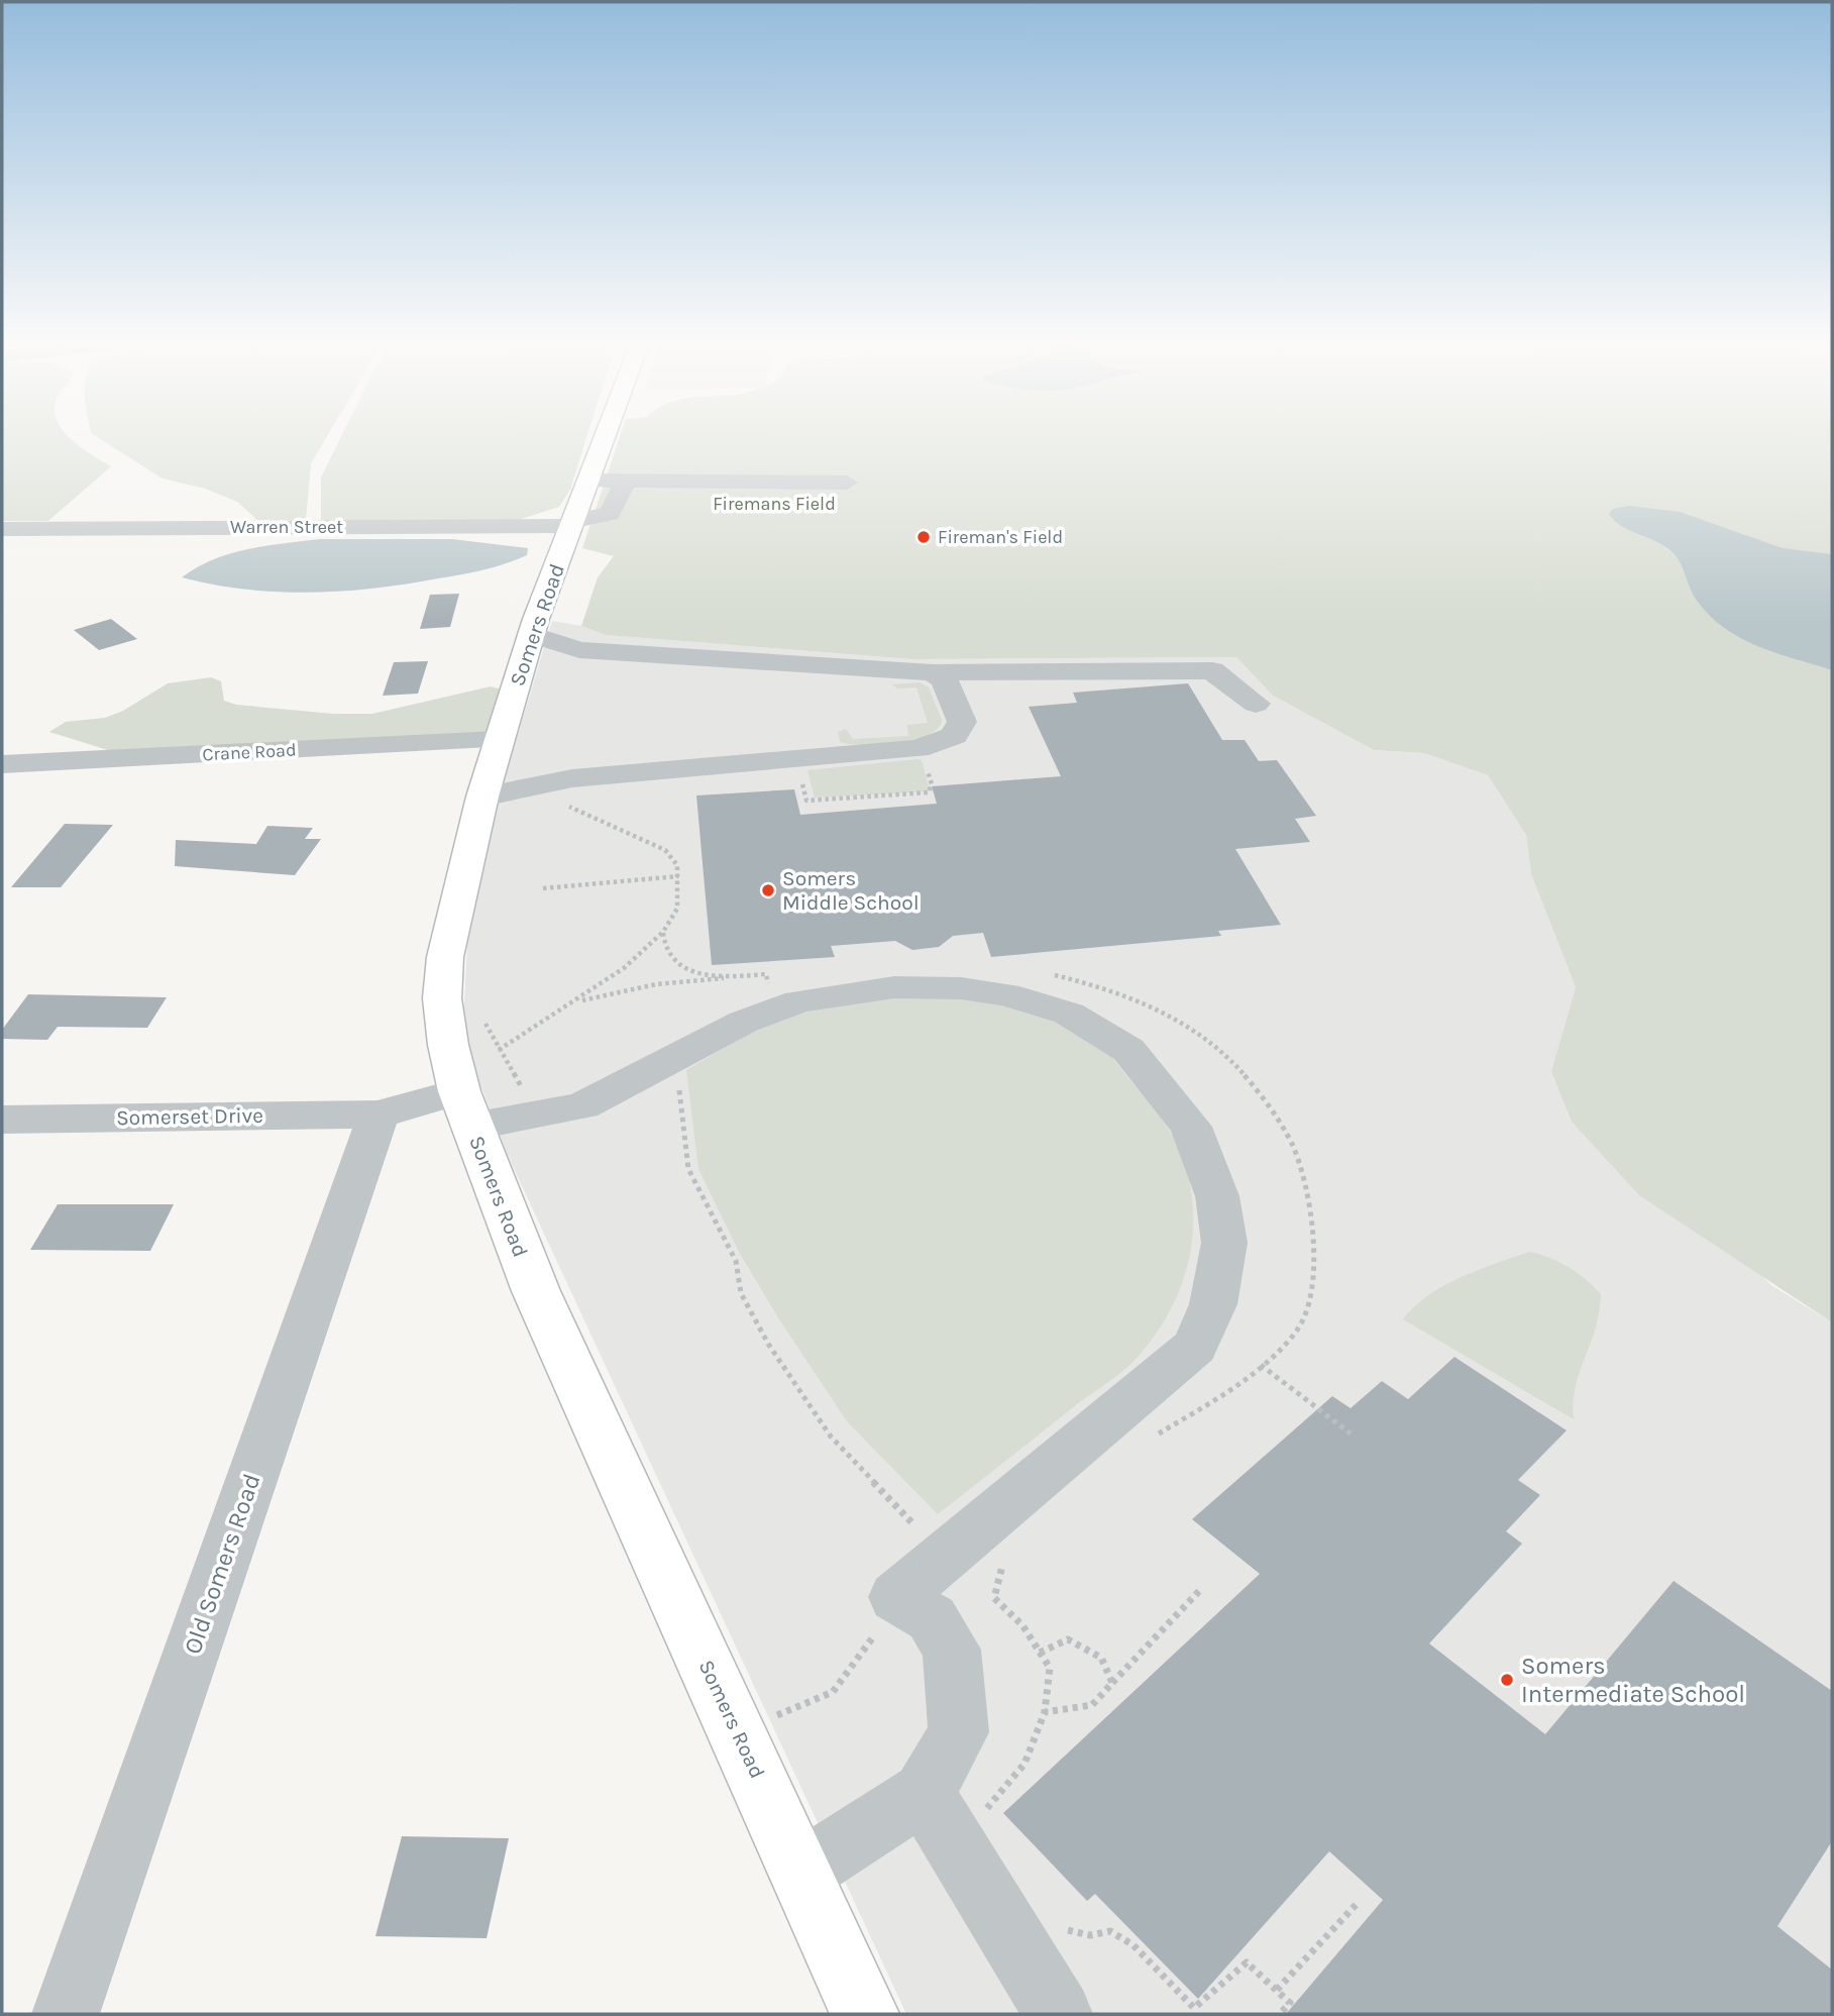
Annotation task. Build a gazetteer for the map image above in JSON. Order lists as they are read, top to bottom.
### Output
{
  "streets": {
    "main road": ["Somers Road"],
    "street": [
      "Warren Street",
      "Crane Road",
      "Somerset Drive",
      "Old Somers Road"
    ]
  },
  "crossings": [
    ["Warren Street", "Somers Road"],
    ["Somers Road", "Crane Road"],
    ["Somers Road", "Somerset Drive"],
    ["Somerset Drive", "Old Somers Road"]
  ],
  "parks": ["Firemans Field"],
  "places": ["Fireman's Field", "Somers Middle School", "Somers Intermediate School"]
}
